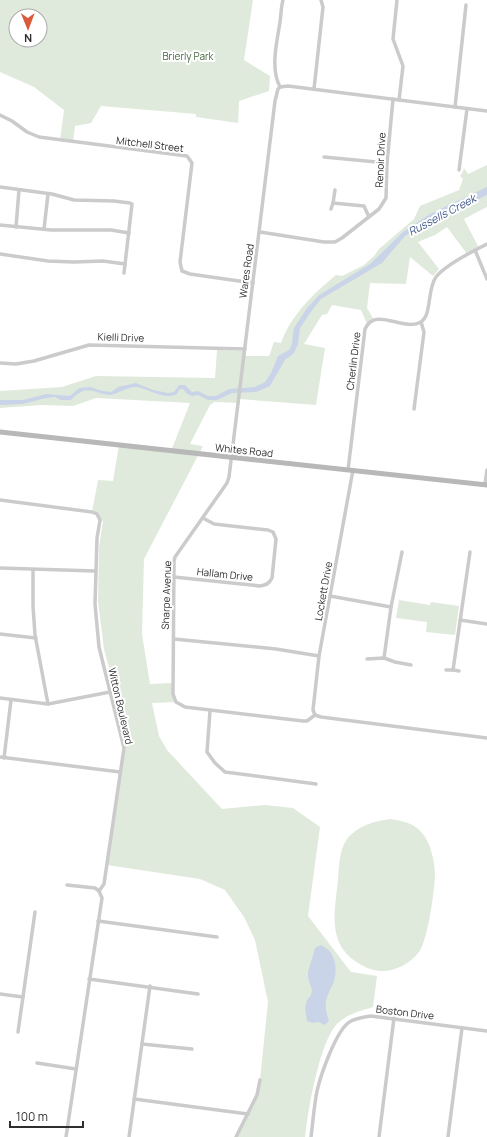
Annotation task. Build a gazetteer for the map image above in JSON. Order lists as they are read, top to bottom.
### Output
{
  "streets": {
    "street": [
      "Mitchell Street",
      "Renoir Drive",
      "Wares Road",
      "Kielli Drive",
      "Cherlin Drive",
      "Whites Road",
      "Hallam Drive",
      "Lockett Drive",
      "Sharpe Avenue",
      "Witton Boulevard",
      "Boston Drive"
    ]
  },
  "crossings": [
    ["Mitchell Street", "Wares Road"],
    ["Renoir Drive", "Wares Road"],
    ["Wares Road", "Kielli Drive"],
    ["Wares Road", "Whites Road"],
    ["Wares Road", "Sharpe Avenue"],
    ["Cherlin Drive", "Whites Road"],
    ["Cherlin Drive", "Lockett Drive"],
    ["Whites Road", "Lockett Drive"],
    ["Whites Road", "Sharpe Avenue"],
    ["Hallam Drive", "Sharpe Avenue"],
    ["Lockett Drive", "Sharpe Avenue"]
  ],
  "water": ["Russells Creek"],
  "parks": ["Brierly Park"],
  "scale_bar": "100 m",
  "north": "bottom"
}
